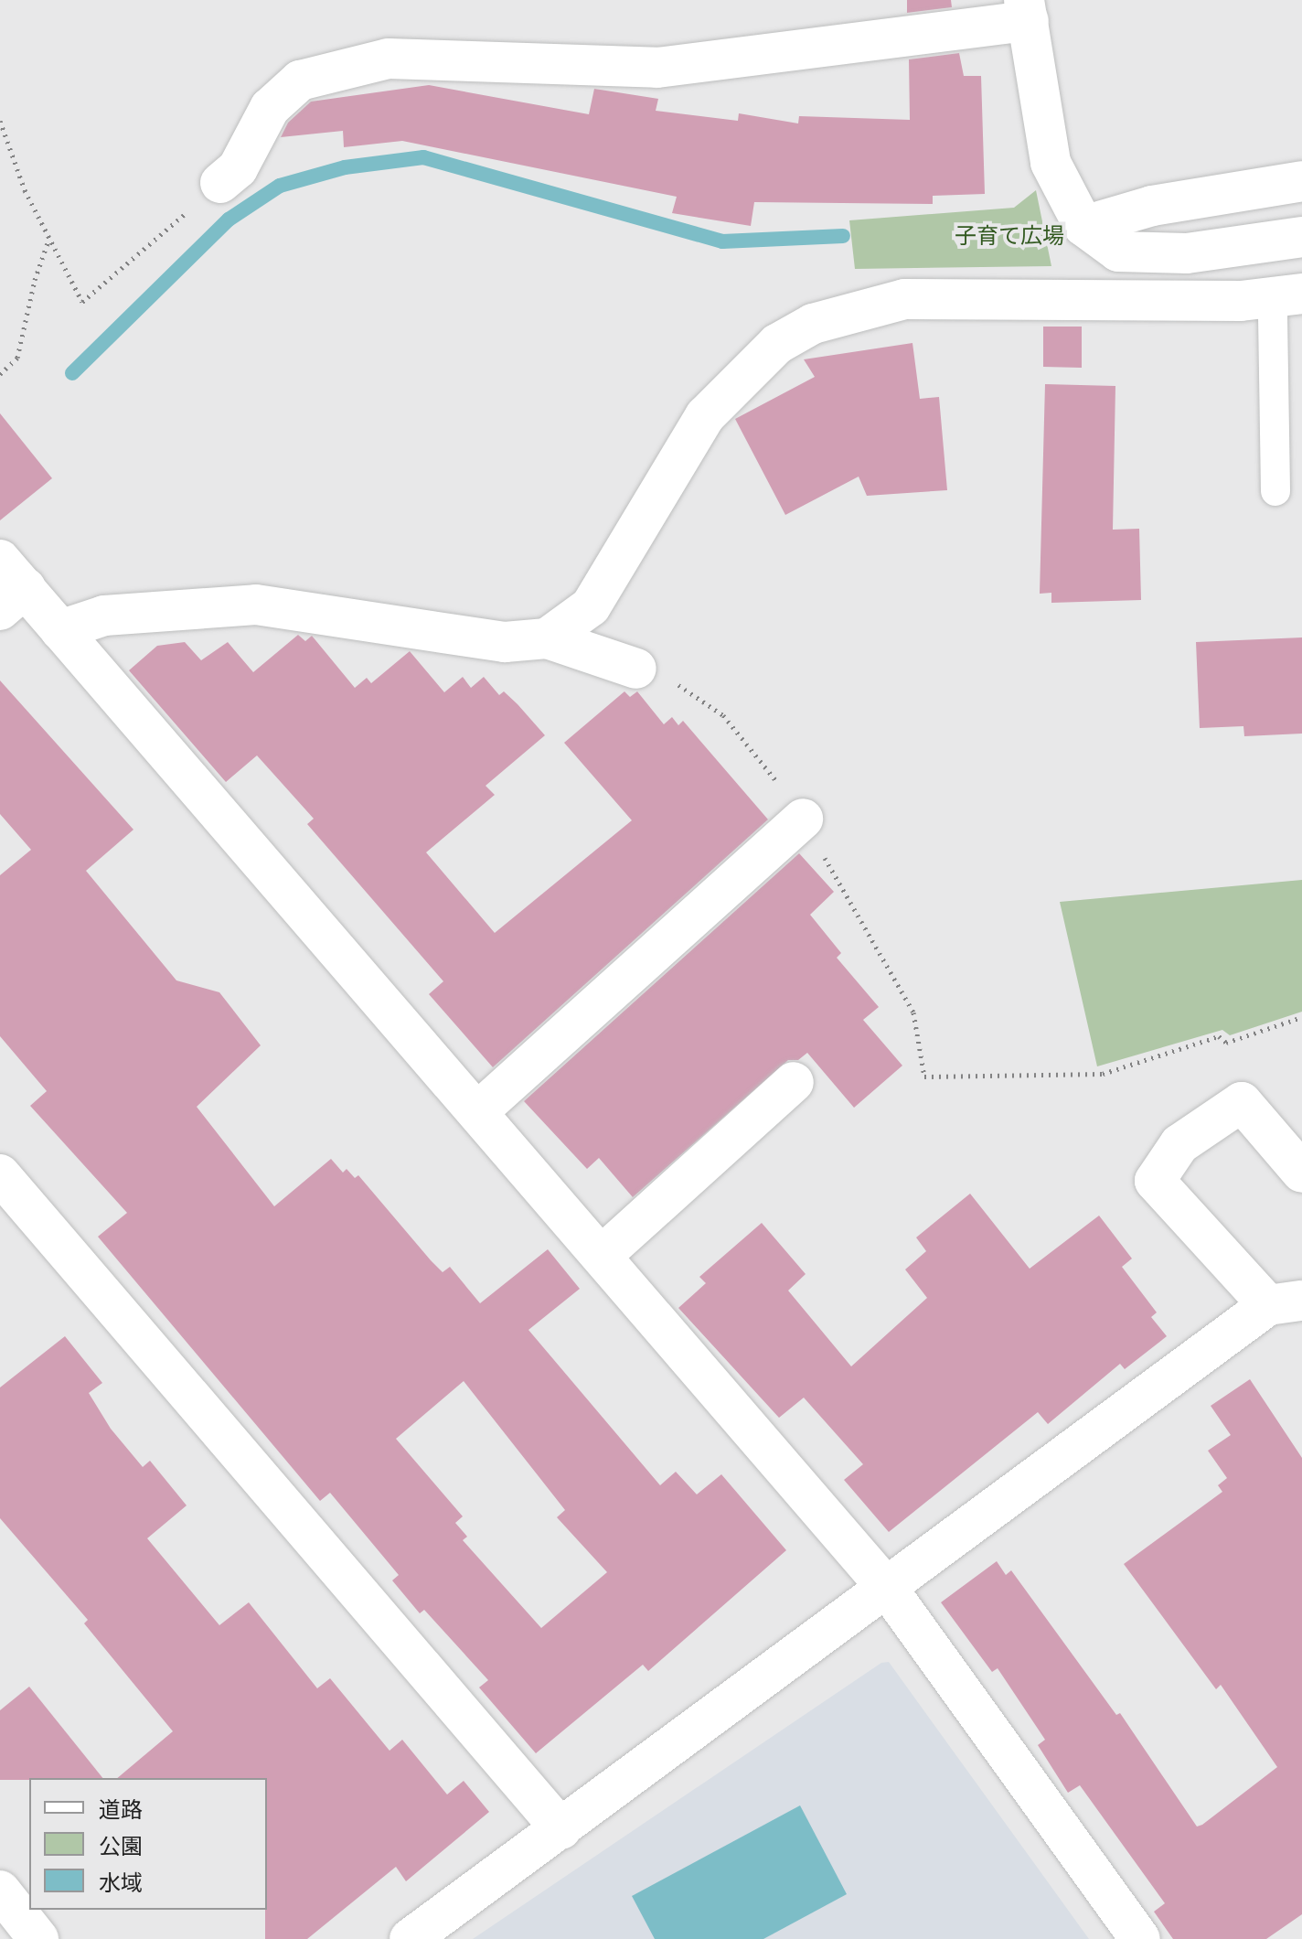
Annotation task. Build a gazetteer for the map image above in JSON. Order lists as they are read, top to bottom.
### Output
{
  "parks": ["子育て広場"],
  "legend": ["道路", "公園", "水域"]
}
